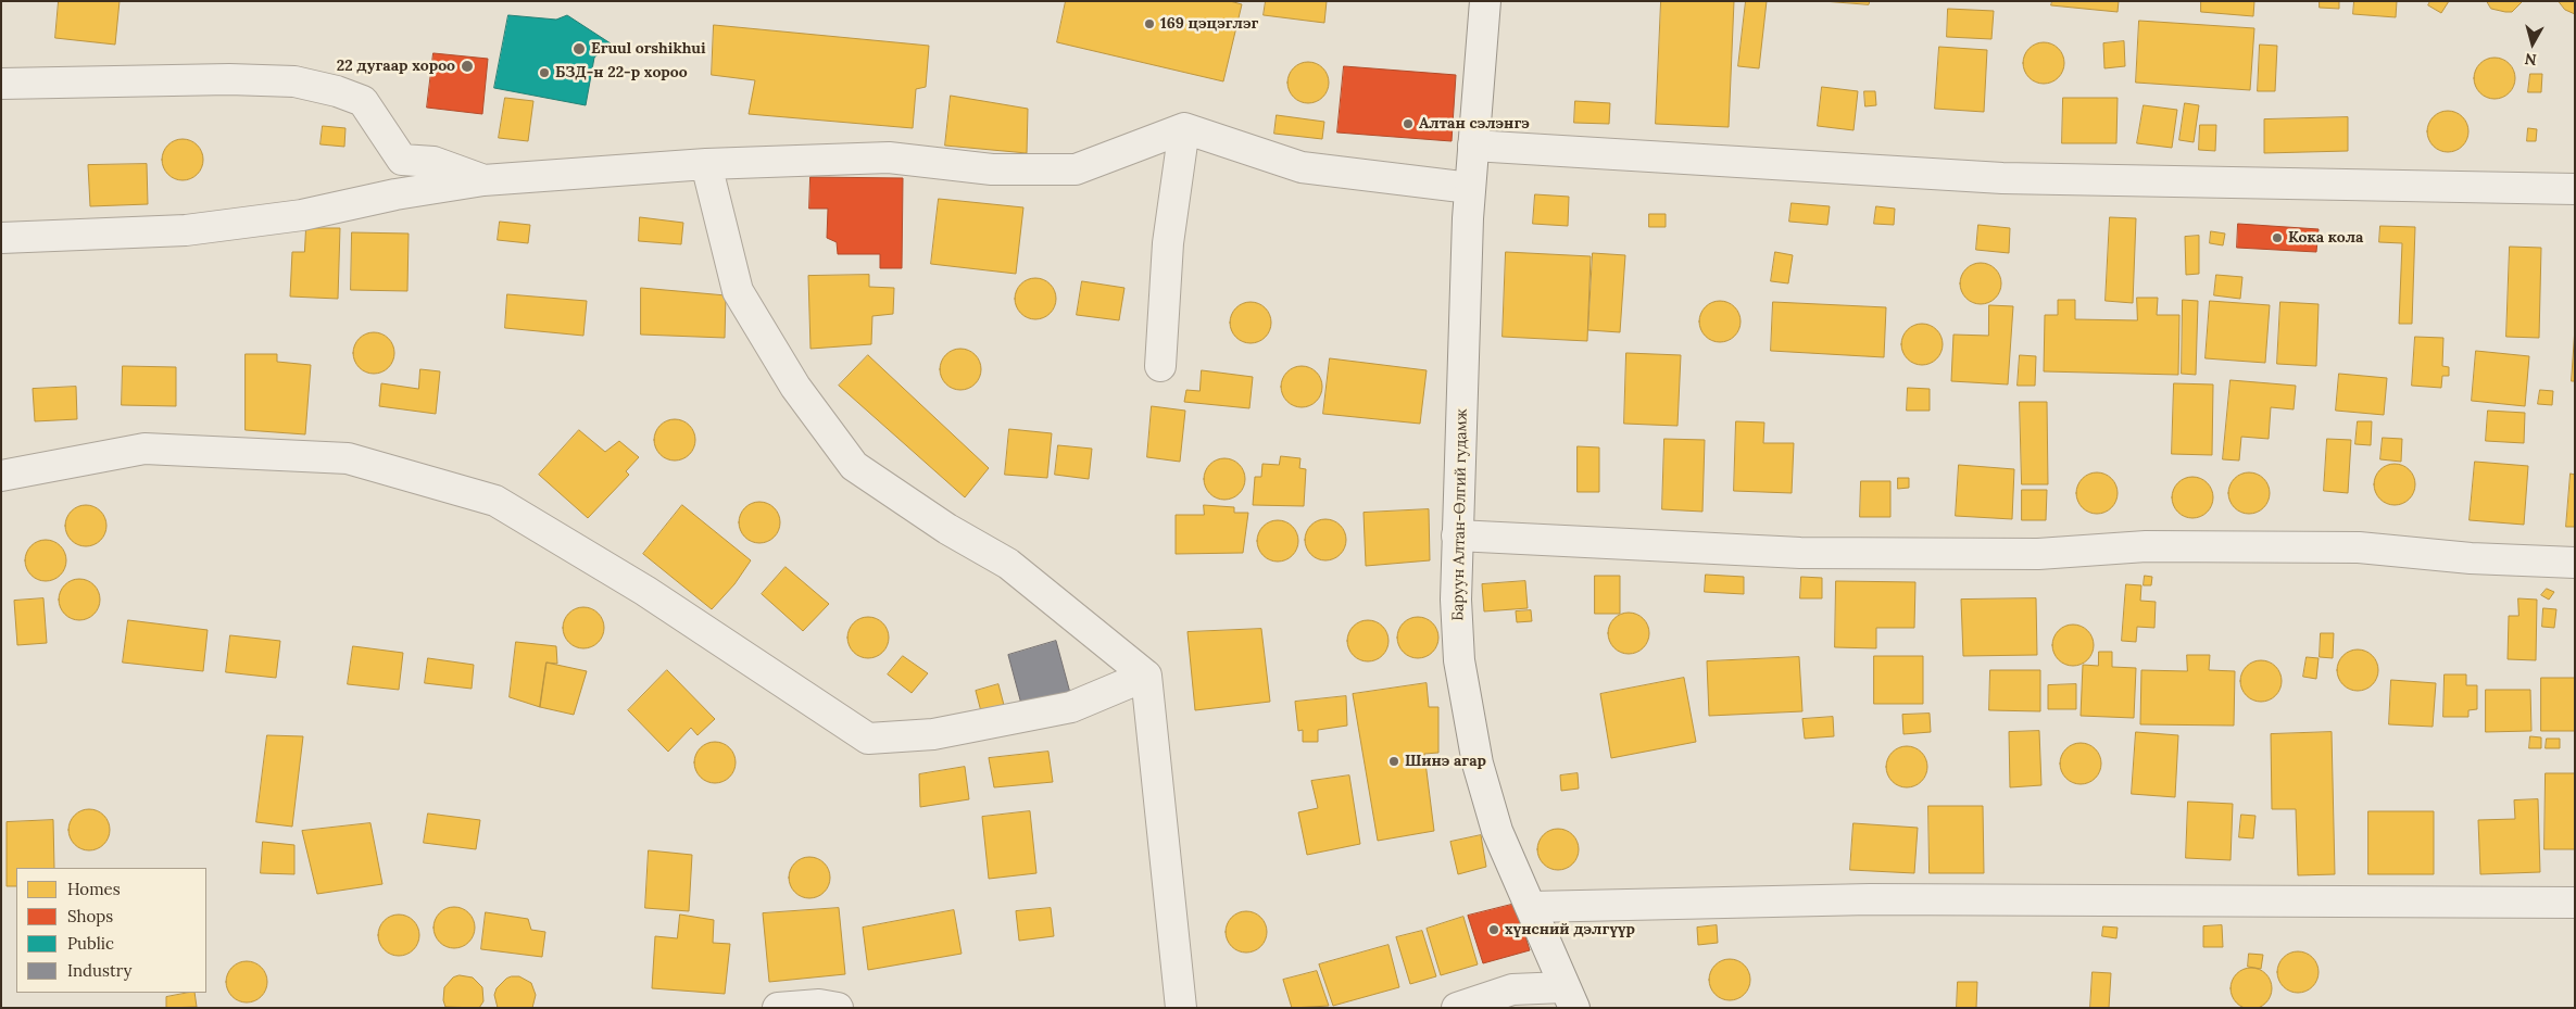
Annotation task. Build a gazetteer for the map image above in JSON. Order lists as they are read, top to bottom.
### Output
{
  "streets": {
    "street": ["Баруун Алтан-Өлгий гудамж"]
  },
  "places": [
    "169 цэцэглэг",
    "Eruul orshikhui",
    "22 дугаар хороо",
    "БЗД-н 22-р хороо",
    "Алтан сэлэнгэ",
    "Кока кола",
    "Шинэ агар",
    "хүнсний дэлгүүр"
  ],
  "legend": [
    "Homes",
    "Shops",
    "Public",
    "Industry"
  ],
  "north": "bottom"
}
